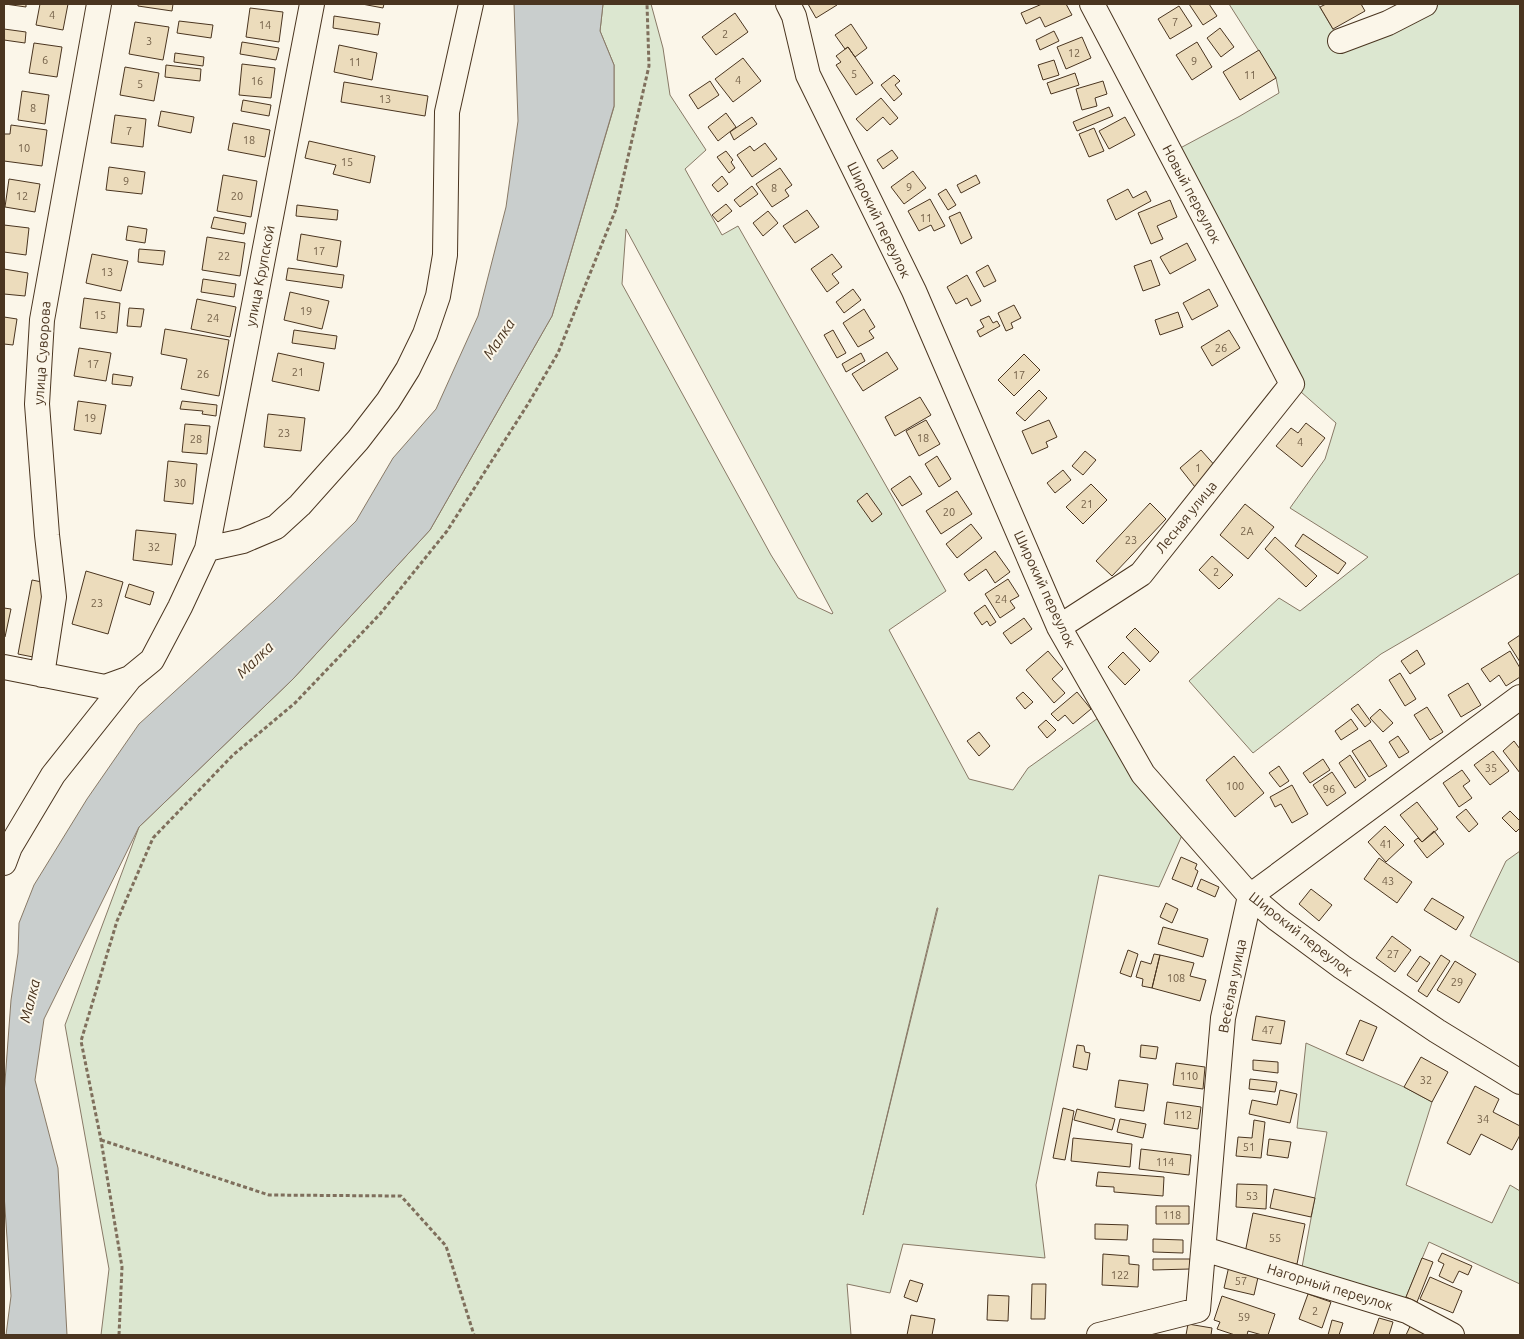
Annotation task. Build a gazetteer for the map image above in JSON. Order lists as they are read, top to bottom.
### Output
{
  "streets": {
    "street": [
      "Новый переулок",
      "Широкий переулок",
      "улица Крупской",
      "улица Суворова",
      "Лесная улица",
      "Весёлая улица",
      "Нагорный переулок"
    ]
  },
  "crossings": [
    ["Новый переулок", "Лесная улица"],
    ["Широкий переулок", "Лесная улица"],
    ["Широкий переулок", "Весёлая улица"],
    ["Весёлая улица", "Нагорный переулок"]
  ],
  "water": ["Малка"],
  "house_numbers": [
    "4",
    "7",
    "14",
    "2",
    "3",
    "12",
    "6",
    "9",
    "11",
    "5",
    "11",
    "4",
    "16",
    "5",
    "13",
    "8",
    "7",
    "18",
    "10",
    "15",
    "9",
    "9",
    "8",
    "12",
    "20",
    "11",
    "17",
    "22",
    "13",
    "19",
    "15",
    "24",
    "26",
    "17",
    "21",
    "26",
    "17",
    "19",
    "23",
    "18",
    "28",
    "4",
    "1",
    "30",
    "21",
    "20",
    "2А",
    "23",
    "32",
    "2",
    "24",
    "23",
    "35",
    "100",
    "96",
    "41",
    "43",
    "27",
    "108",
    "29",
    "47",
    "110",
    "32",
    "112",
    "34",
    "51",
    "114",
    "53",
    "118",
    "55",
    "122",
    "57",
    "2",
    "59"
  ]
}
